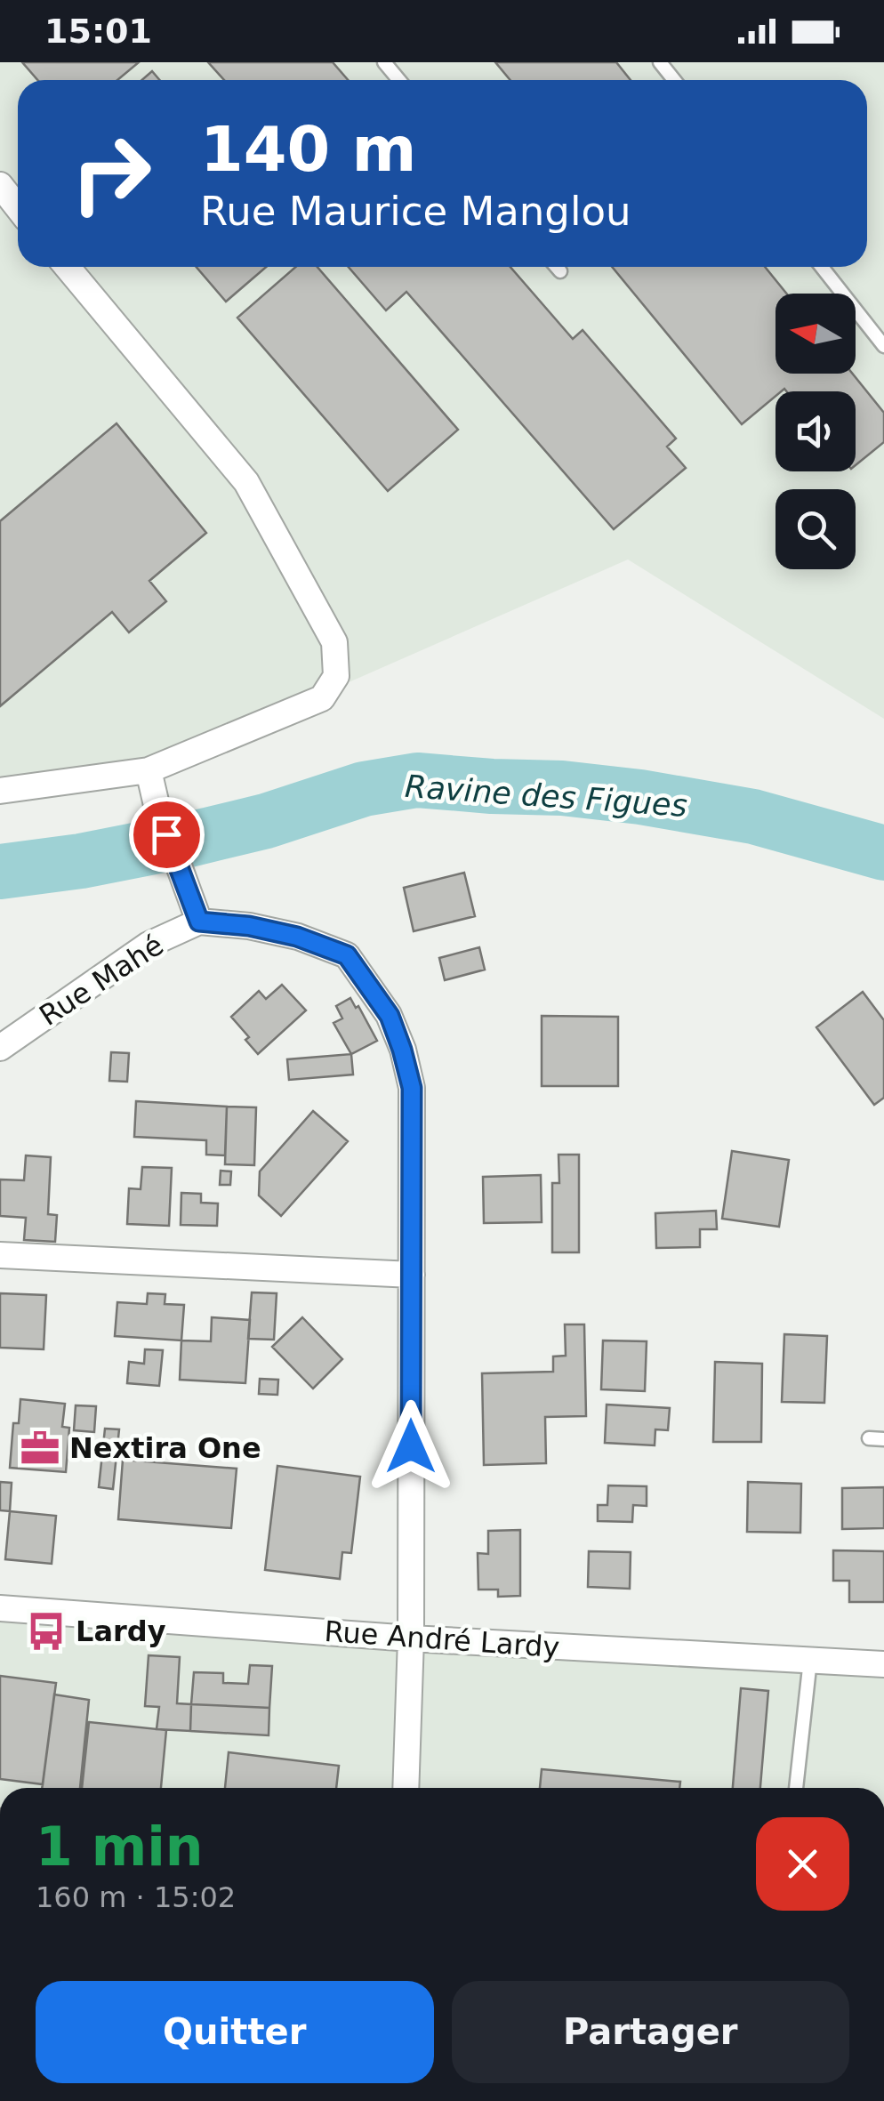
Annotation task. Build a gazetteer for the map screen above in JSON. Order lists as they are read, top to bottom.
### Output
{
  "streets": {
    "street": ["Rue Mahé", "Rue André Lardy"]
  },
  "water": ["Ravine des Figues"],
  "places": {
    "office": ["Nextira One"],
    "bus stop": ["Lardy"]
  },
  "north": "left",
  "page": {
    "status": "15:01",
    "turn": ["140 m", "Rue Maurice Manglou"],
    "heading": ["1 min", "160 m · 15:02"],
    "buttons": ["Quitter", "Partager"]
  }
}
